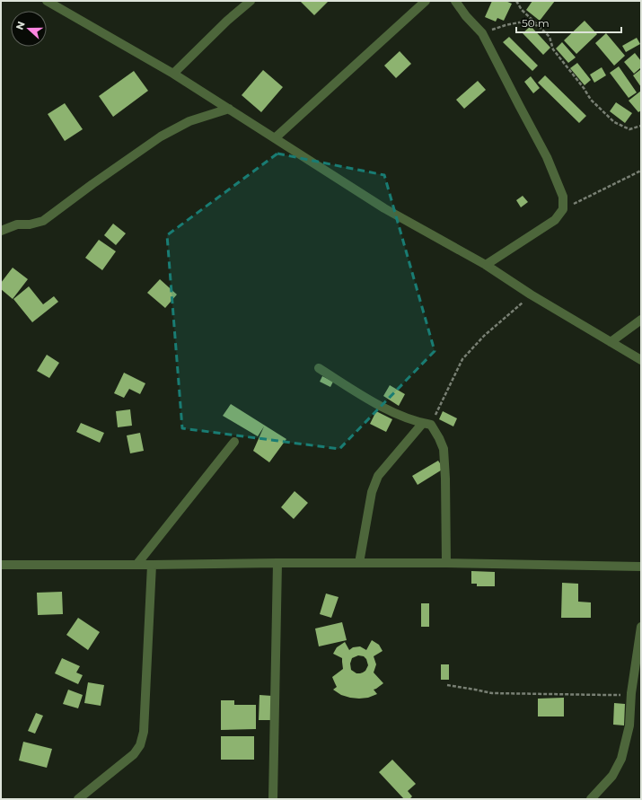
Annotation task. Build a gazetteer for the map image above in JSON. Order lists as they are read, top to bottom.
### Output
{
  "scale_bar": "50 m",
  "north": "left"
}
